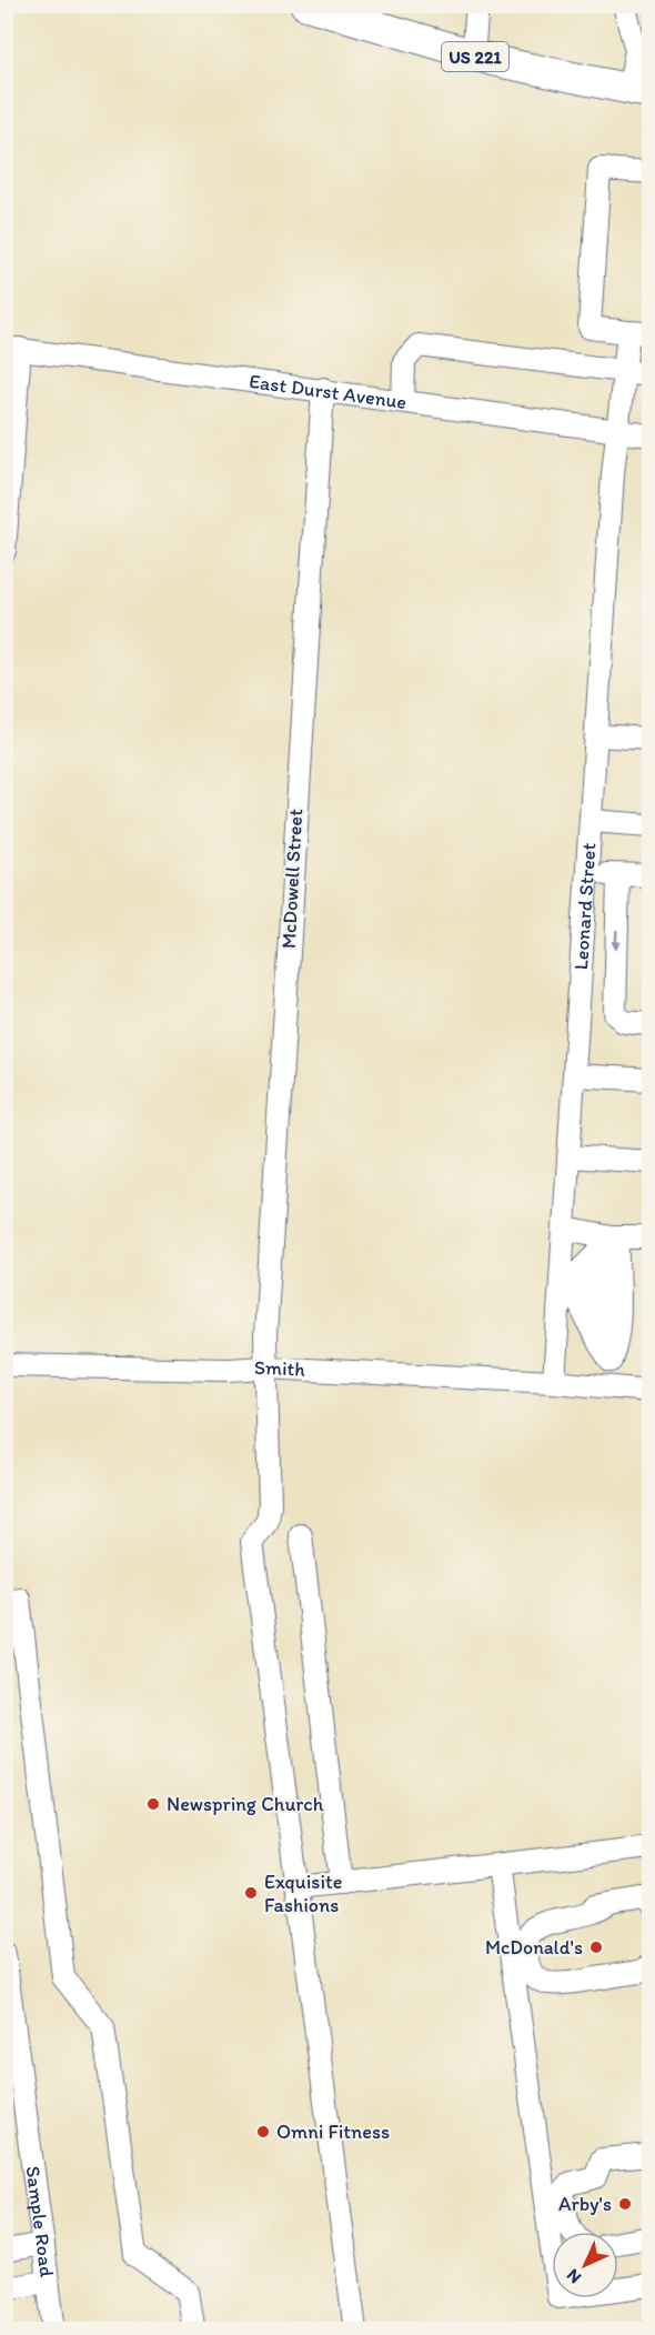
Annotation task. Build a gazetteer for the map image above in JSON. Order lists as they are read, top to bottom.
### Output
{
  "streets": {
    "highway": ["US 221"],
    "street": [
      "East Durst Avenue",
      "McDowell Street",
      "Leonard Street",
      "Smith",
      "Sample Road"
    ]
  },
  "crossings": [
    ["East Durst Avenue", "McDowell Street"],
    ["East Durst Avenue", "Leonard Street"],
    ["McDowell Street", "Smith"],
    ["Leonard Street", "Smith"]
  ],
  "places": [
    "Newspring Church",
    "Exquisite Fashions",
    "McDonald's",
    "Omni Fitness",
    "Arby's"
  ],
  "north": "bottom left"
}
